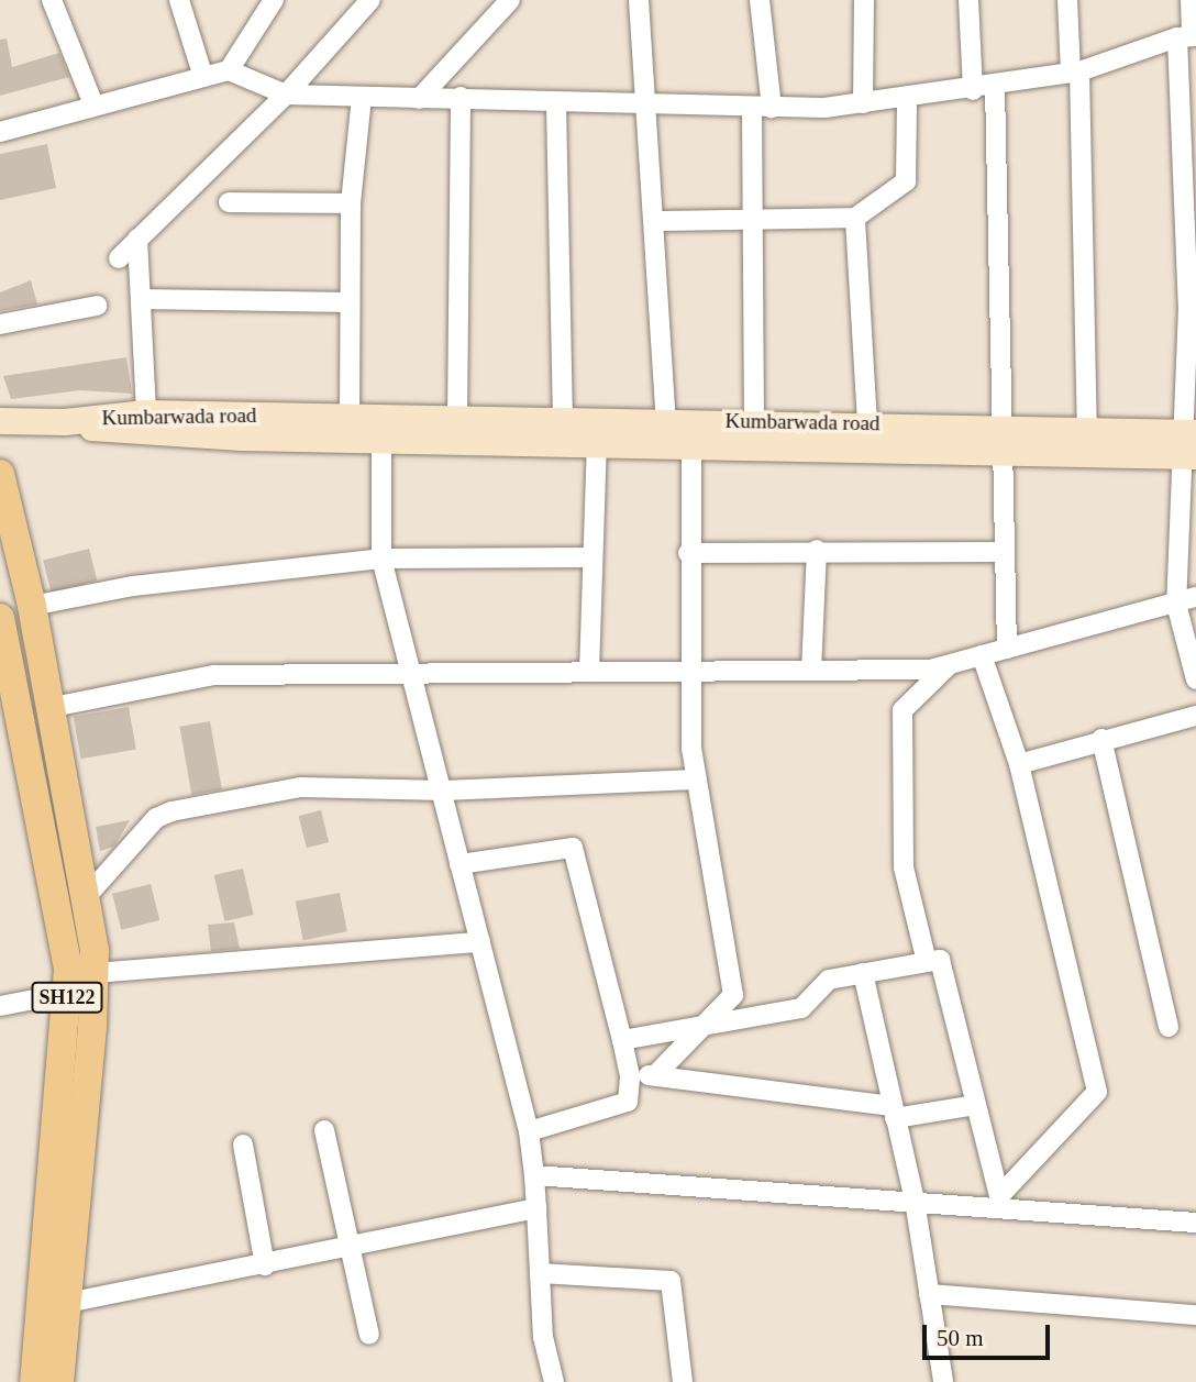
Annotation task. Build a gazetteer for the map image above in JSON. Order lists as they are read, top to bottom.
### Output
{
  "streets": {
    "main road": ["SH122"],
    "street": ["Kumbarwada road"]
  },
  "scale_bar": "50 m"
}
